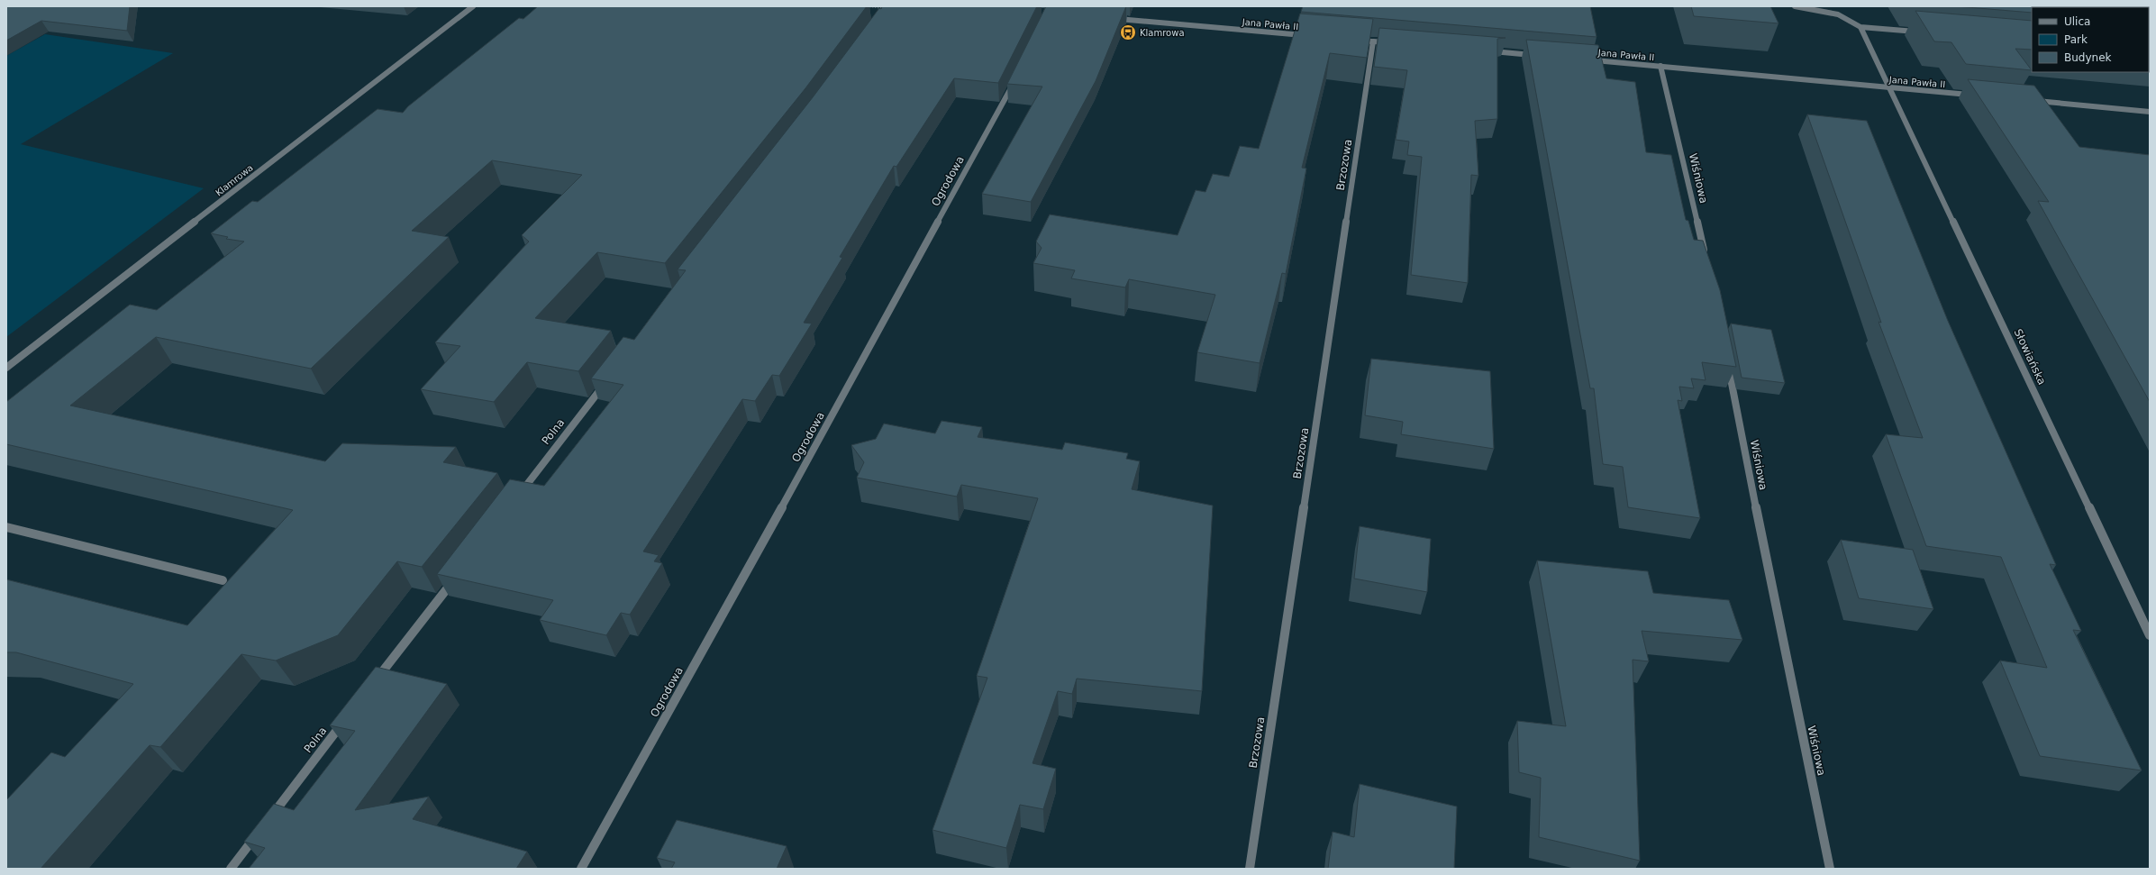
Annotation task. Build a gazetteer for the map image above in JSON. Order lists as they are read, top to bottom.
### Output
{
  "streets": {
    "street": [
      "Jana Pawła II",
      "Brzozowa",
      "Wiśniowa",
      "Klamrowa",
      "Ogrodowa",
      "Słowiańska",
      "Polna"
    ]
  },
  "crossings": [
    ["Jana Pawła II", "Wiśniowa"],
    ["Jana Pawła II", "Słowiańska"]
  ],
  "places": {
    "bus stop": ["Klamrowa"]
  },
  "legend": ["Ulica", "Park", "Budynek"]
}
